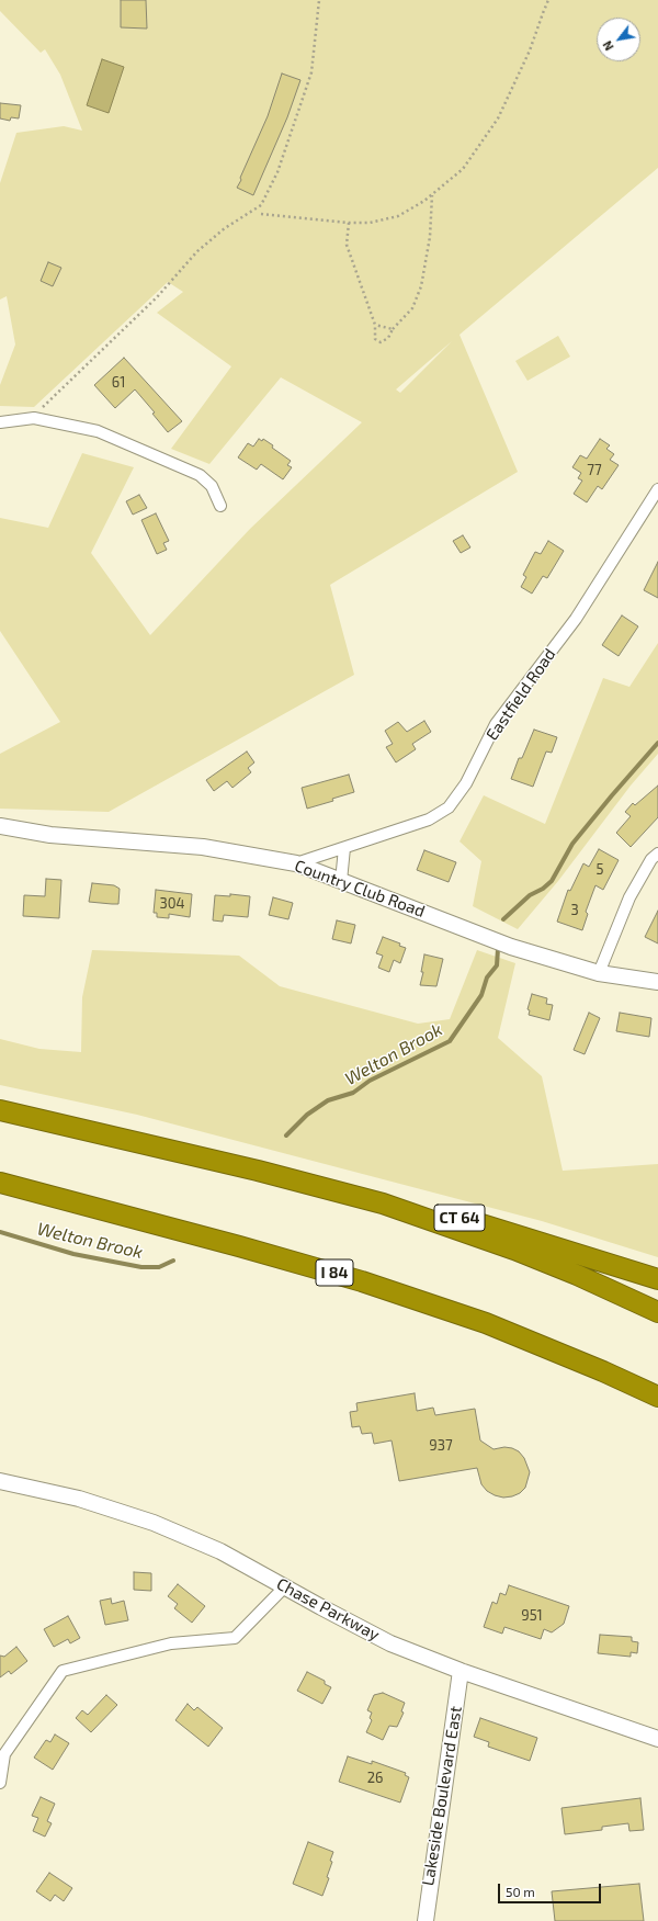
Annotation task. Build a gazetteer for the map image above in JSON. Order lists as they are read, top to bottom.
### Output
{
  "streets": {
    "highway": ["CT 64", "I 84"],
    "street": [
      "Eastfield Road",
      "Country Club Road",
      "Chase Parkway",
      "Lakeside Boulevard East"
    ]
  },
  "crossings": [
    ["Eastfield Road", "Country Club Road"],
    ["Chase Parkway", "Lakeside Boulevard East"]
  ],
  "water": ["Welton Brook"],
  "house_numbers": [
    "61",
    "77",
    "5",
    "304",
    "3",
    "937",
    "951",
    "26"
  ],
  "scale_bar": "50 m",
  "north": "bottom left"
}
